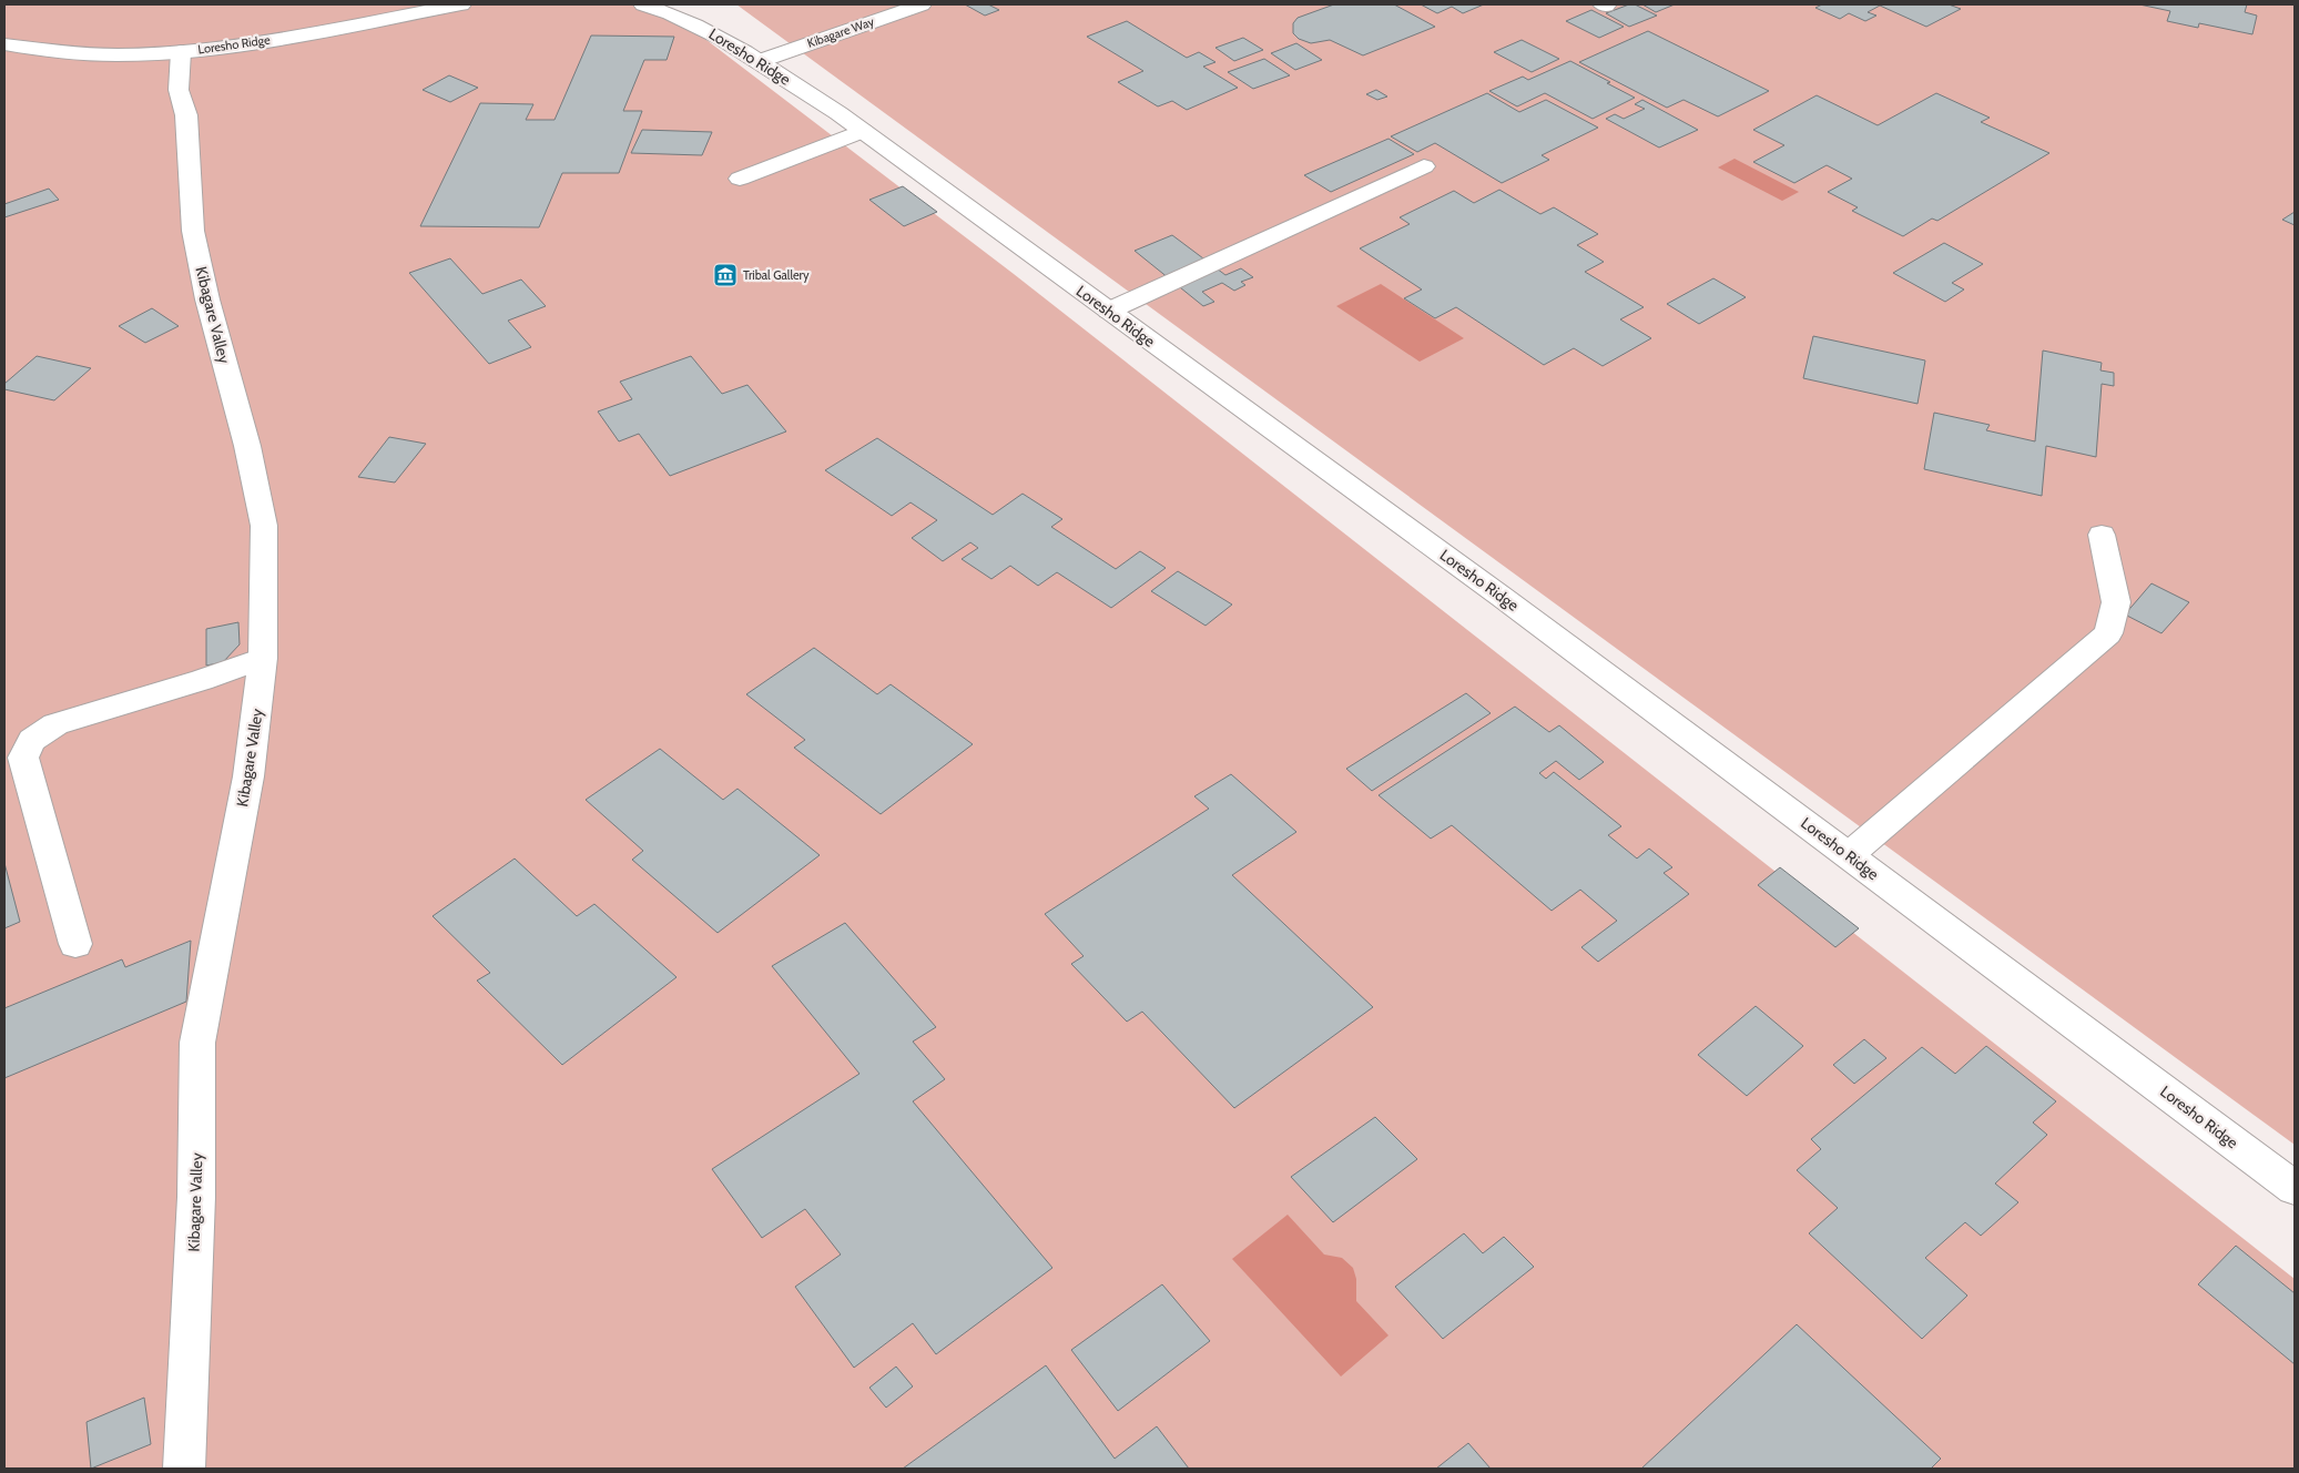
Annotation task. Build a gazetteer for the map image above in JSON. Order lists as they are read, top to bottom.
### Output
{
  "streets": {
    "street": ["Kibagare Way", "Loresho Ridge", "Kibagare Valley"]
  },
  "crossings": [
    ["Kibagare Way", "Loresho Ridge"],
    ["Loresho Ridge", "Kibagare Valley"]
  ],
  "places": {
    "museum": ["Tribal Gallery"]
  }
}
